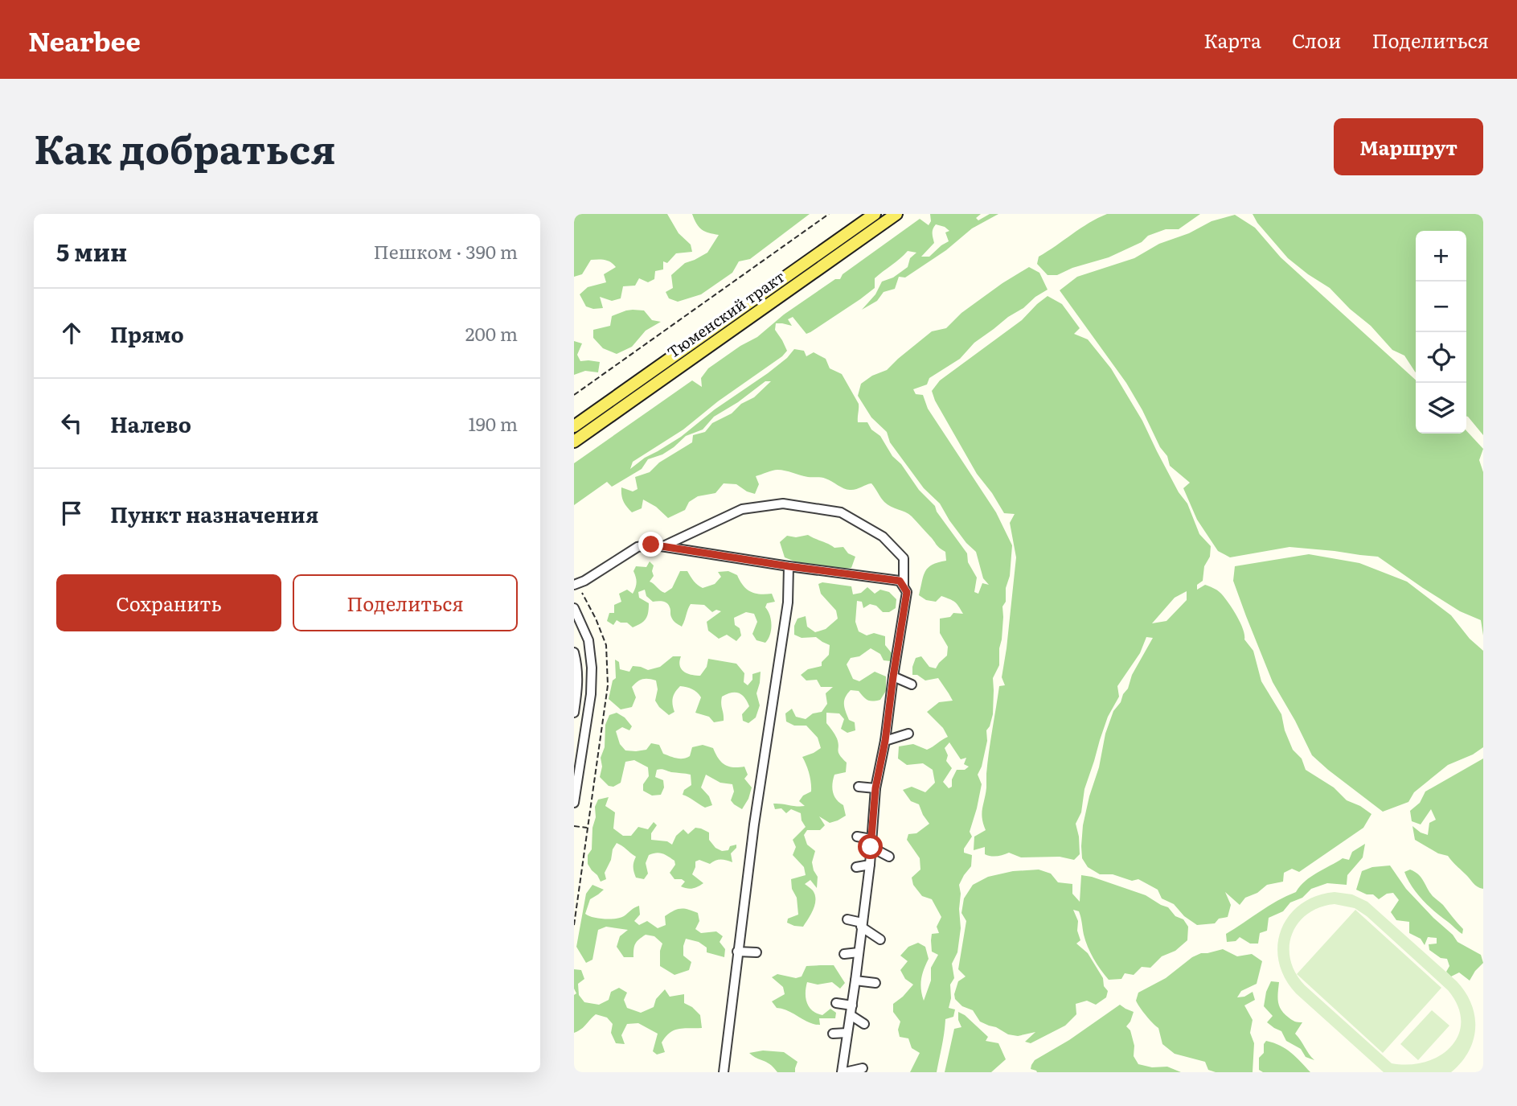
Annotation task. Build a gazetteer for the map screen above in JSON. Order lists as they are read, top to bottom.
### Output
{
  "streets": {
    "main road": ["Тюменский тракт"]
  },
  "page": {
    "header": "Nearbee",
    "nav": ["Карта", "Слои", "Поделиться"],
    "title": "Как добраться",
    "buttons": [
      "Маршрут",
      ["Сохранить", "Поделиться"]
    ],
    "heading": ["5 мин", "Пешком · 390 m"],
    "map_buttons": ["+", "−"],
    "list": [
      ["Прямо", "200 m"],
      ["Налево", "190 m"],
      "Пункт назначения"
    ]
  }
}
